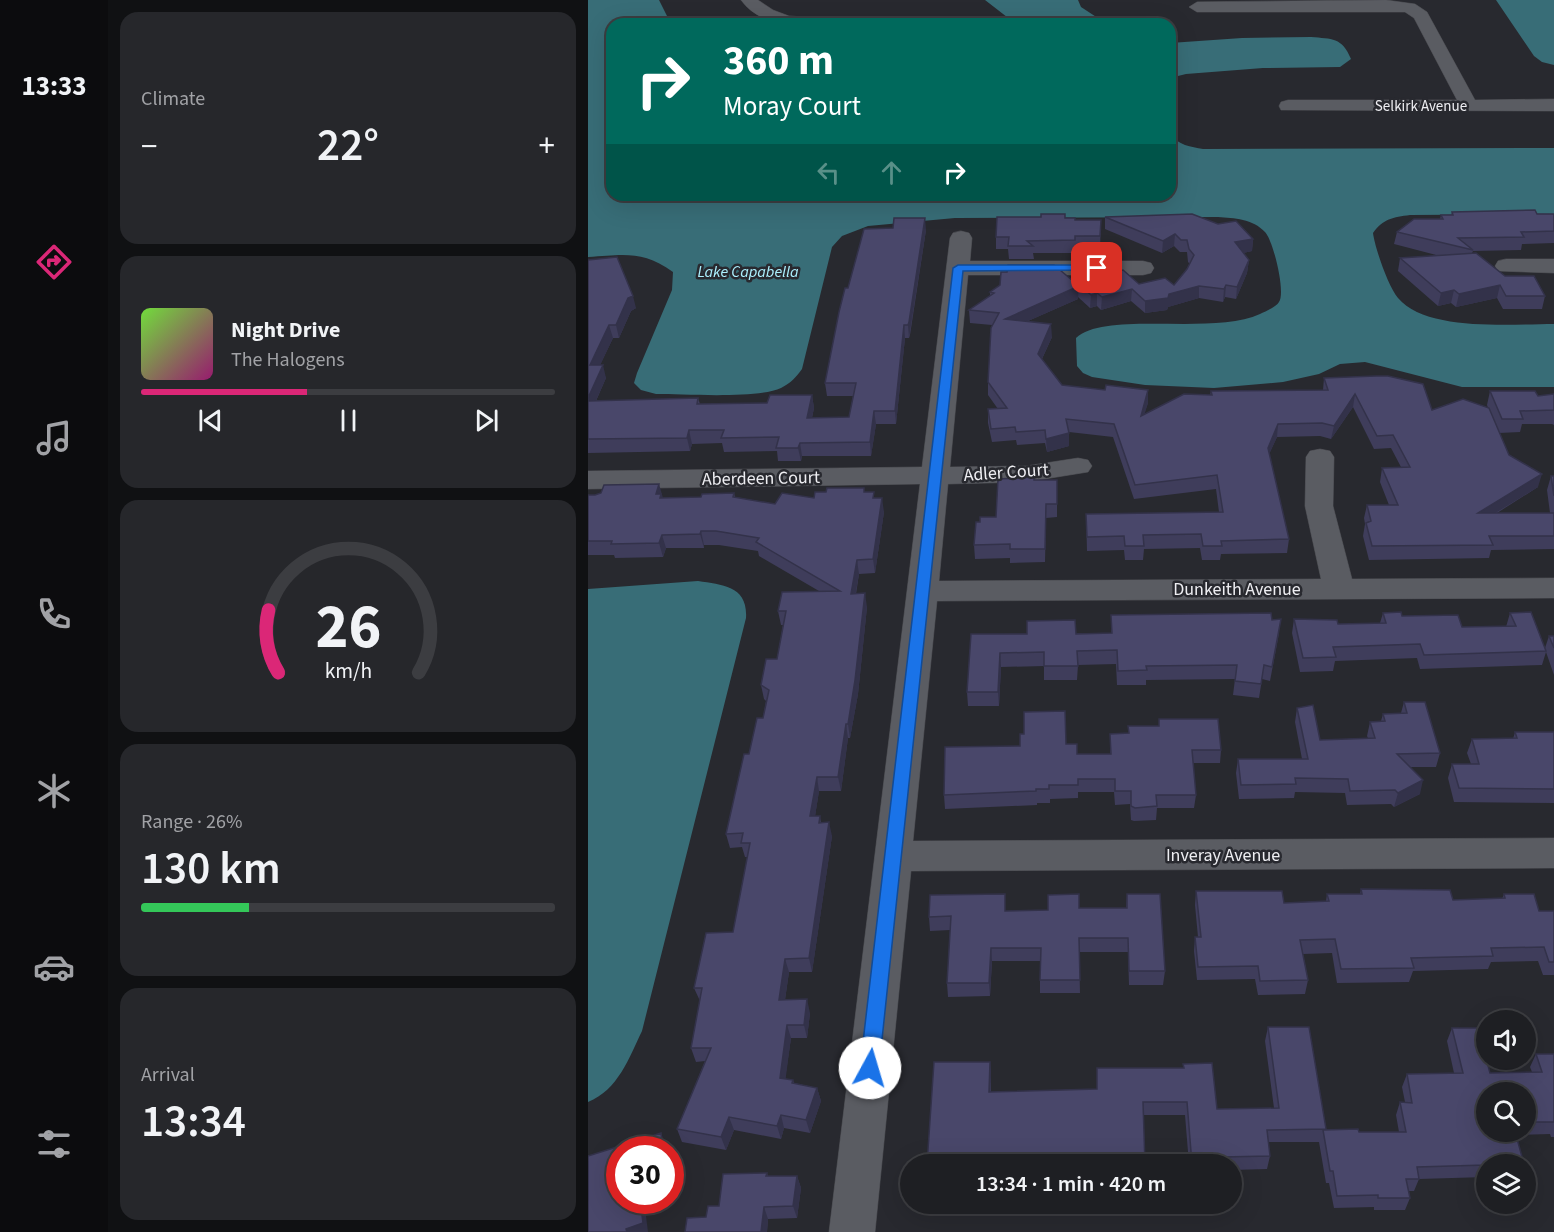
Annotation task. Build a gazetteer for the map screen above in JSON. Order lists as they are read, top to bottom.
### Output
{
  "streets": {
    "street": [
      "Selkirk Avenue",
      "Adler Court",
      "Aberdeen Court",
      "Dunkeith Avenue",
      "Inveray Avenue"
    ]
  },
  "crossings": [
    ["Adler Court", "Aberdeen Court"]
  ],
  "water": ["Lake Capabella"],
  "page": {
    "tabs": "13:33",
    "tile": [
      "Climate",
      ["Range · 26%", "130 km"],
      ["Arrival", "13:34"]
    ],
    "turn": ["360 m", "Moray Court"],
    "heat": ["−", "22°", "+"],
    "song": ["Night Drive", "The Halogens"],
    "limit": "30",
    "trip": "13:34 · 1 min · 420 m",
    "gauge": ["26", "km/h"]
  }
}
